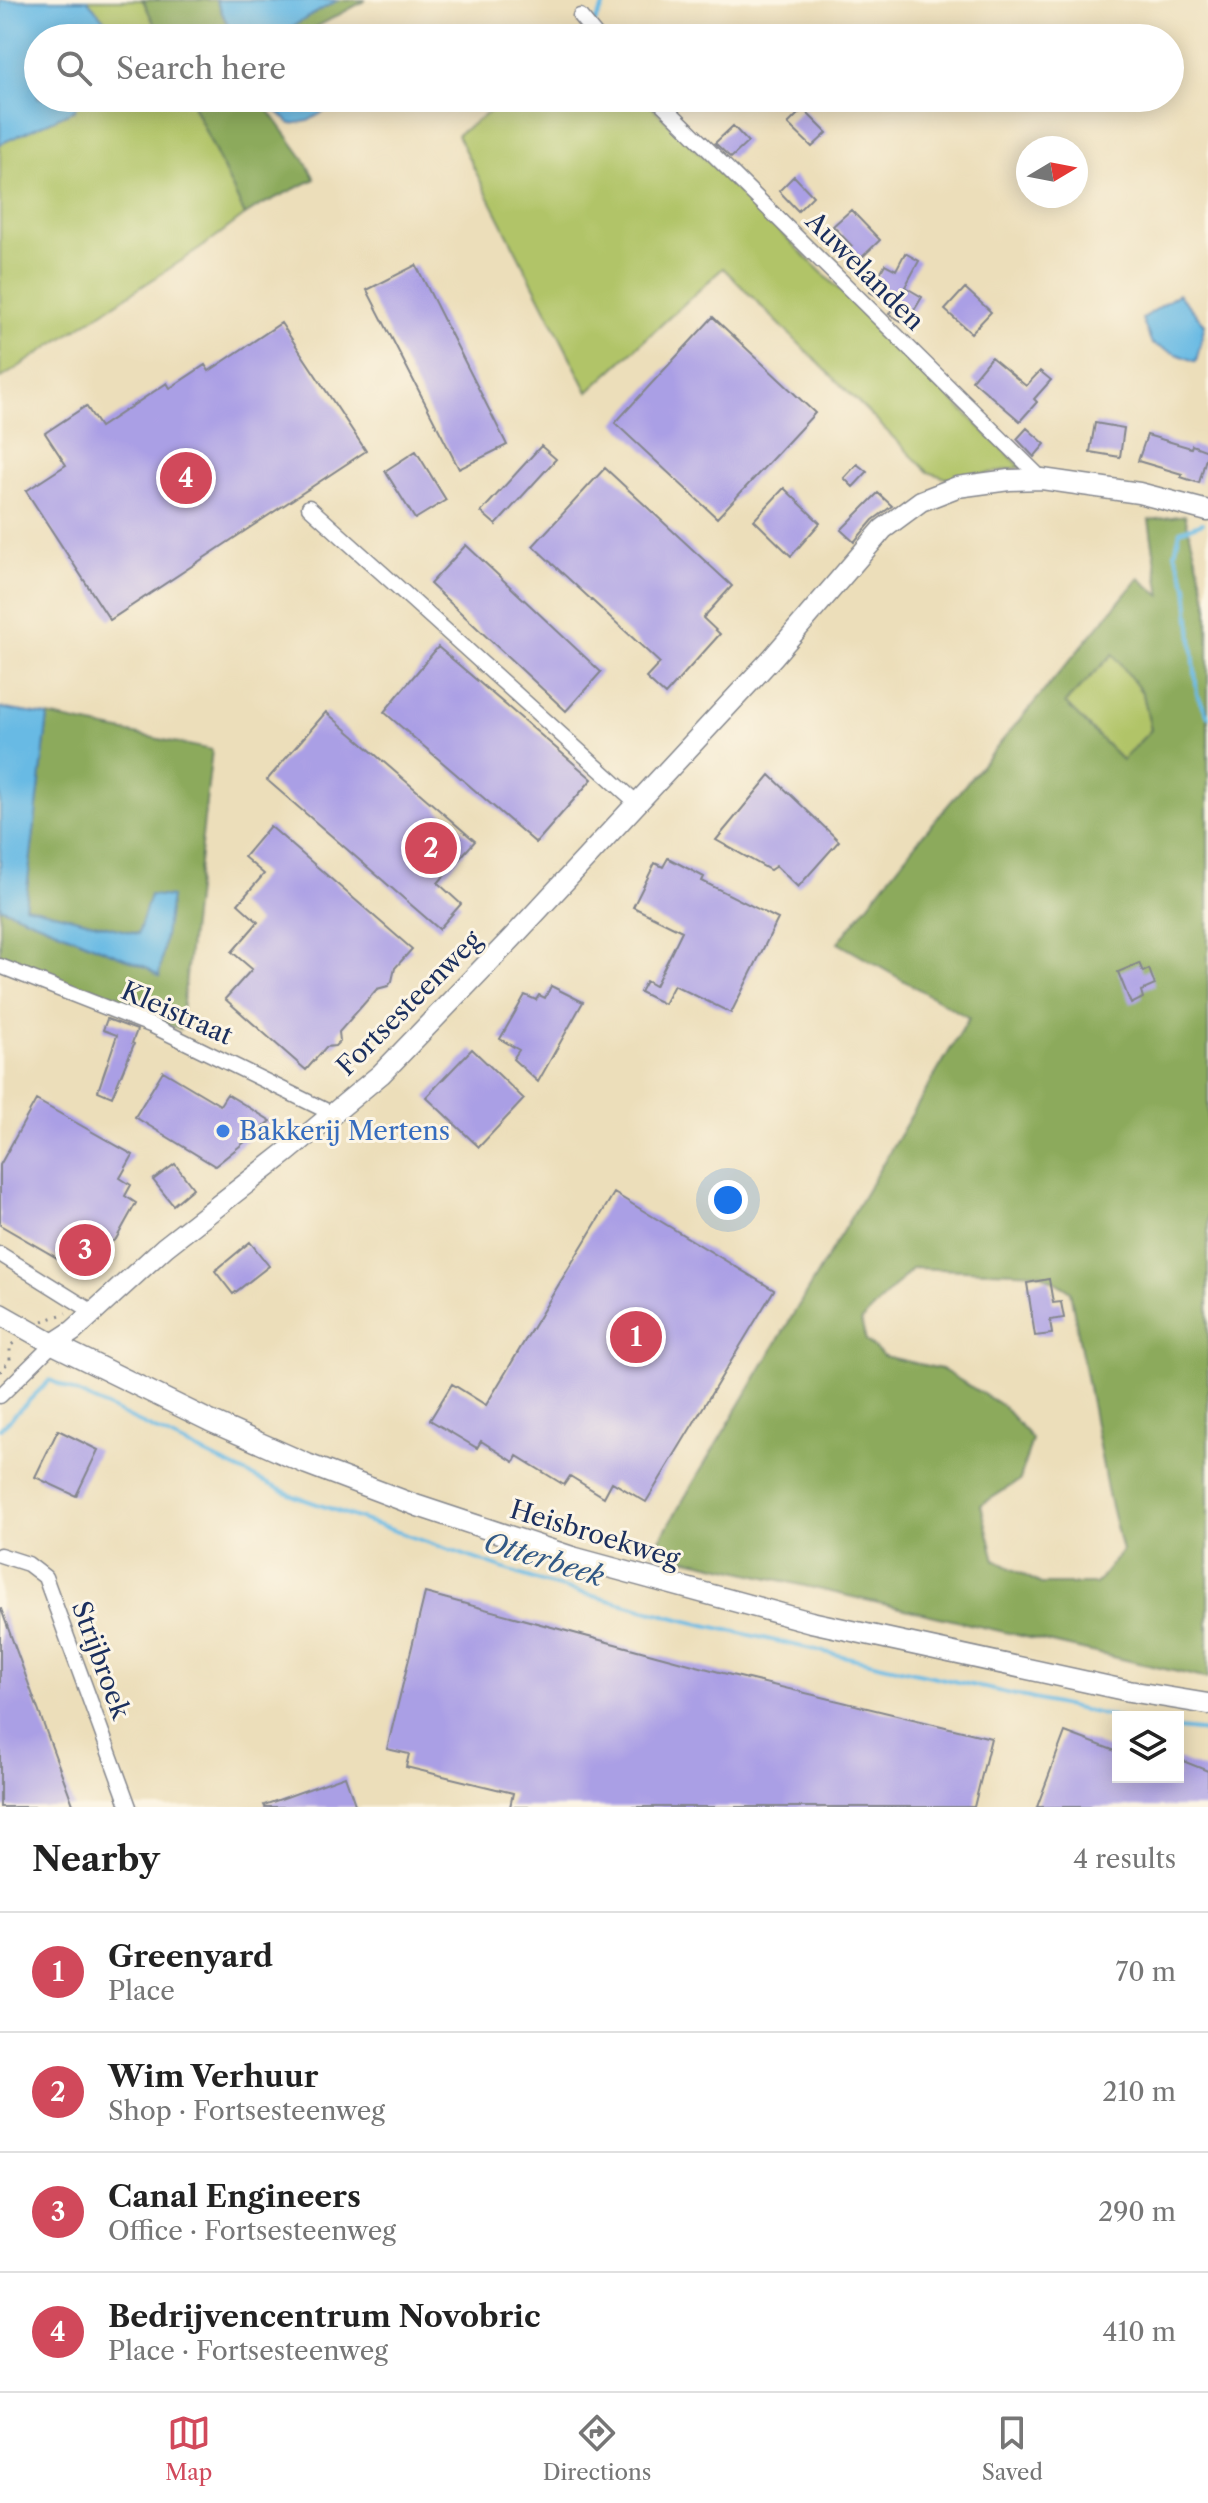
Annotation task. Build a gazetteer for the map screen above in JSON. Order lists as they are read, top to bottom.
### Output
{
  "streets": {
    "street": [
      "Auwelanden",
      "Fortsesteenweg",
      "Kleistraat",
      "Heisbroekweg",
      "Strijbroek"
    ]
  },
  "crossings": [
    ["Auwelanden", "Fortsesteenweg"],
    ["Fortsesteenweg", "Kleistraat"],
    ["Fortsesteenweg", "Heisbroekweg"]
  ],
  "water": ["Otterbeek"],
  "places": ["Bakkerij Mertens"],
  "north": "right",
  "page": {
    "search": "Search here",
    "pins": [
      "4",
      "2",
      "3",
      "1"
    ],
    "heading": ["Nearby", "4 results"],
    "list": [
      {
        "mark": "1",
        "name": "Greenyard",
        "note": "Place",
        "value": "70 m"
      },
      {
        "mark": "2",
        "name": "Wim Verhuur",
        "note": "Shop · Fortsesteenweg",
        "value": "210 m"
      },
      {
        "mark": "3",
        "name": "Canal Engineers",
        "note": "Office · Fortsesteenweg",
        "value": "290 m"
      },
      {
        "mark": "4",
        "name": "Bedrijvencentrum Novobric",
        "note": "Place · Fortsesteenweg",
        "value": "410 m"
      }
    ],
    "nav": ["Map", "Directions", "Saved"]
  }
}
